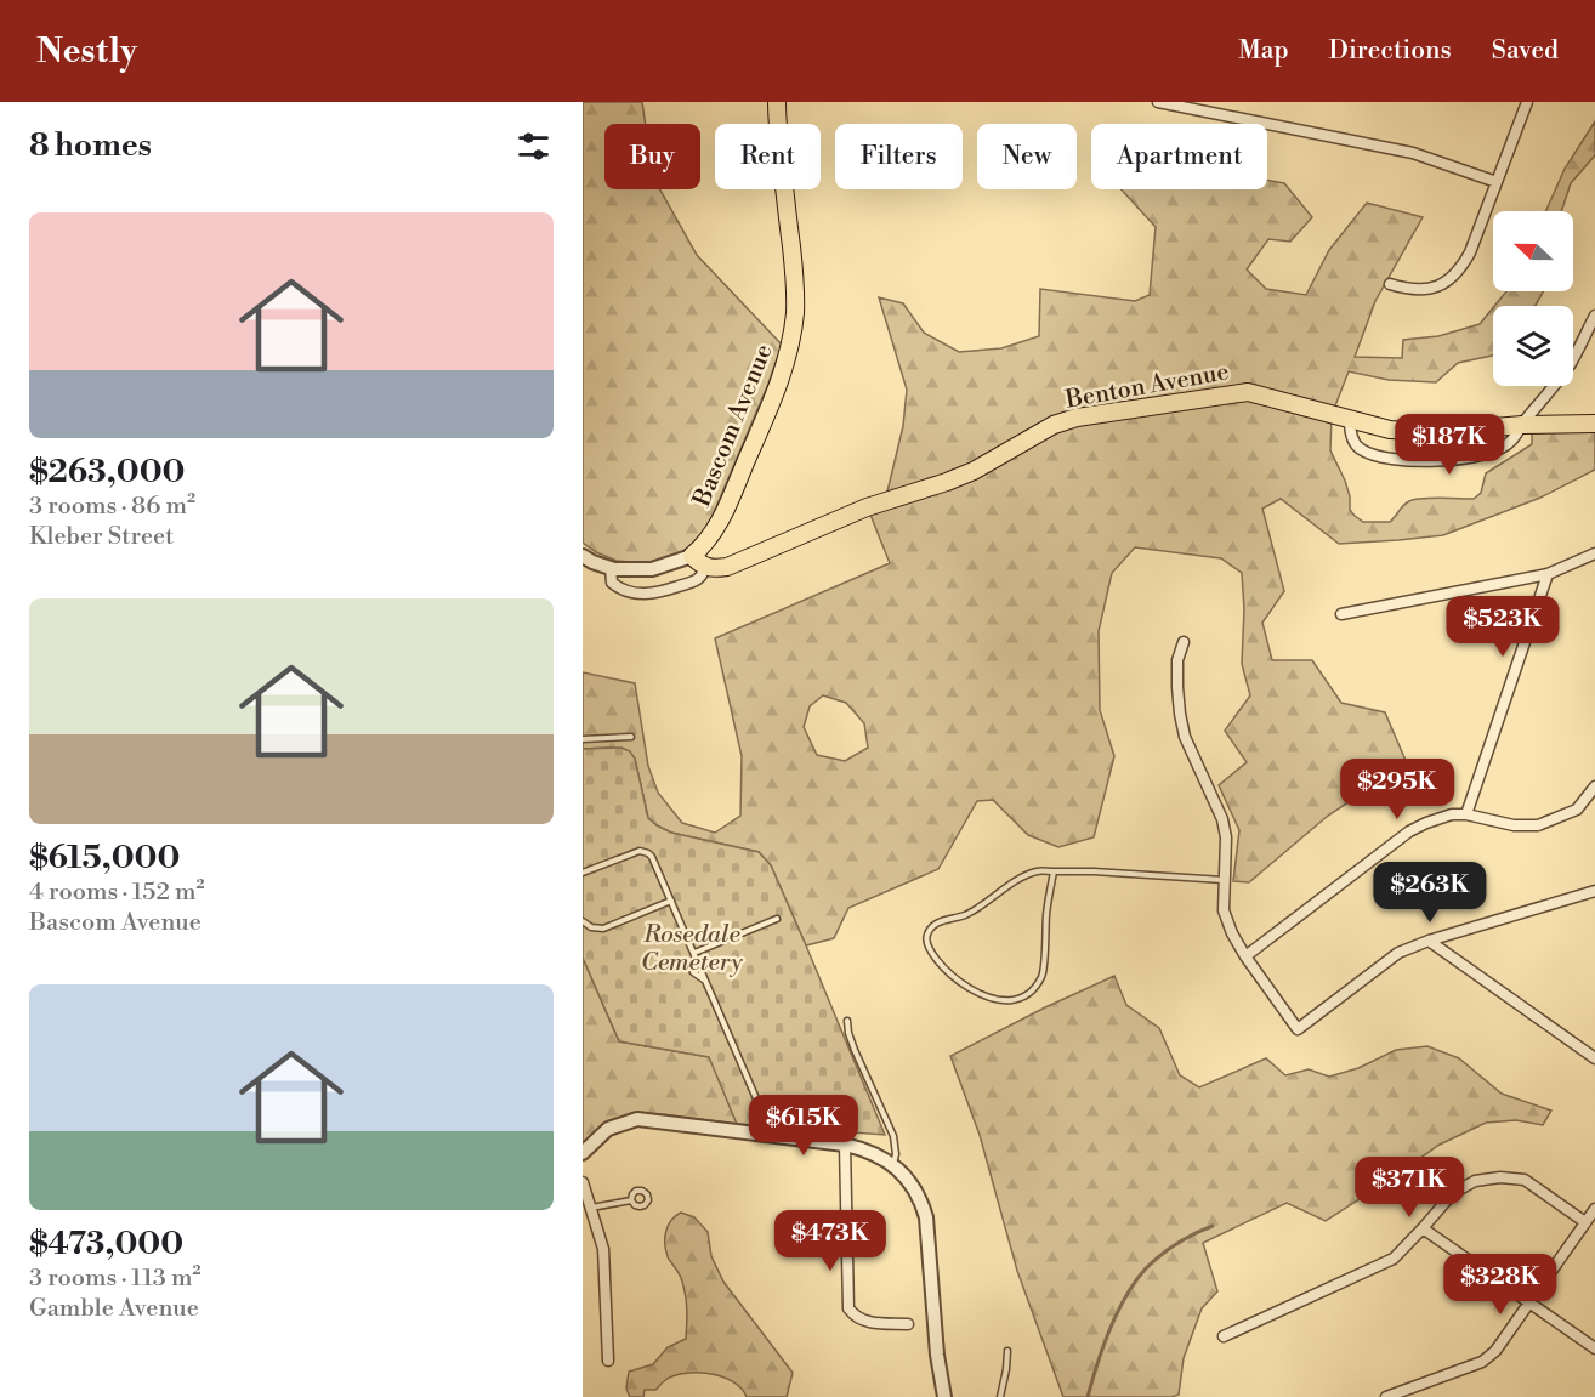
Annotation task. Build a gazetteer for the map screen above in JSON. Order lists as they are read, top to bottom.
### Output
{
  "streets": {
    "main road": ["Benton Avenue", "Bascom Avenue"]
  },
  "crossings": [
    ["Benton Avenue", "Bascom Avenue"]
  ],
  "parks": ["Rosedale Cemetery"],
  "north": "left",
  "page": {
    "header": "Nestly",
    "nav": ["Map", "Directions", "Saved"],
    "heading": "8 homes",
    "chip": [
      "Buy",
      "Rent",
      "Filters",
      "New",
      "Apartment"
    ],
    "list": [
      {
        "name": "$263,000",
        "note": "3 rooms · 86 m² · Kleber Street"
      },
      {
        "name": "$615,000",
        "note": "4 rooms · 152 m² · Bascom Avenue"
      },
      {
        "name": "$473,000",
        "note": "3 rooms · 113 m² · Gamble Avenue"
      }
    ],
    "price": [
      "$187K",
      "$523K",
      "$295K",
      "$263K",
      "$615K",
      "$371K",
      "$473K",
      "$328K"
    ]
  }
}
